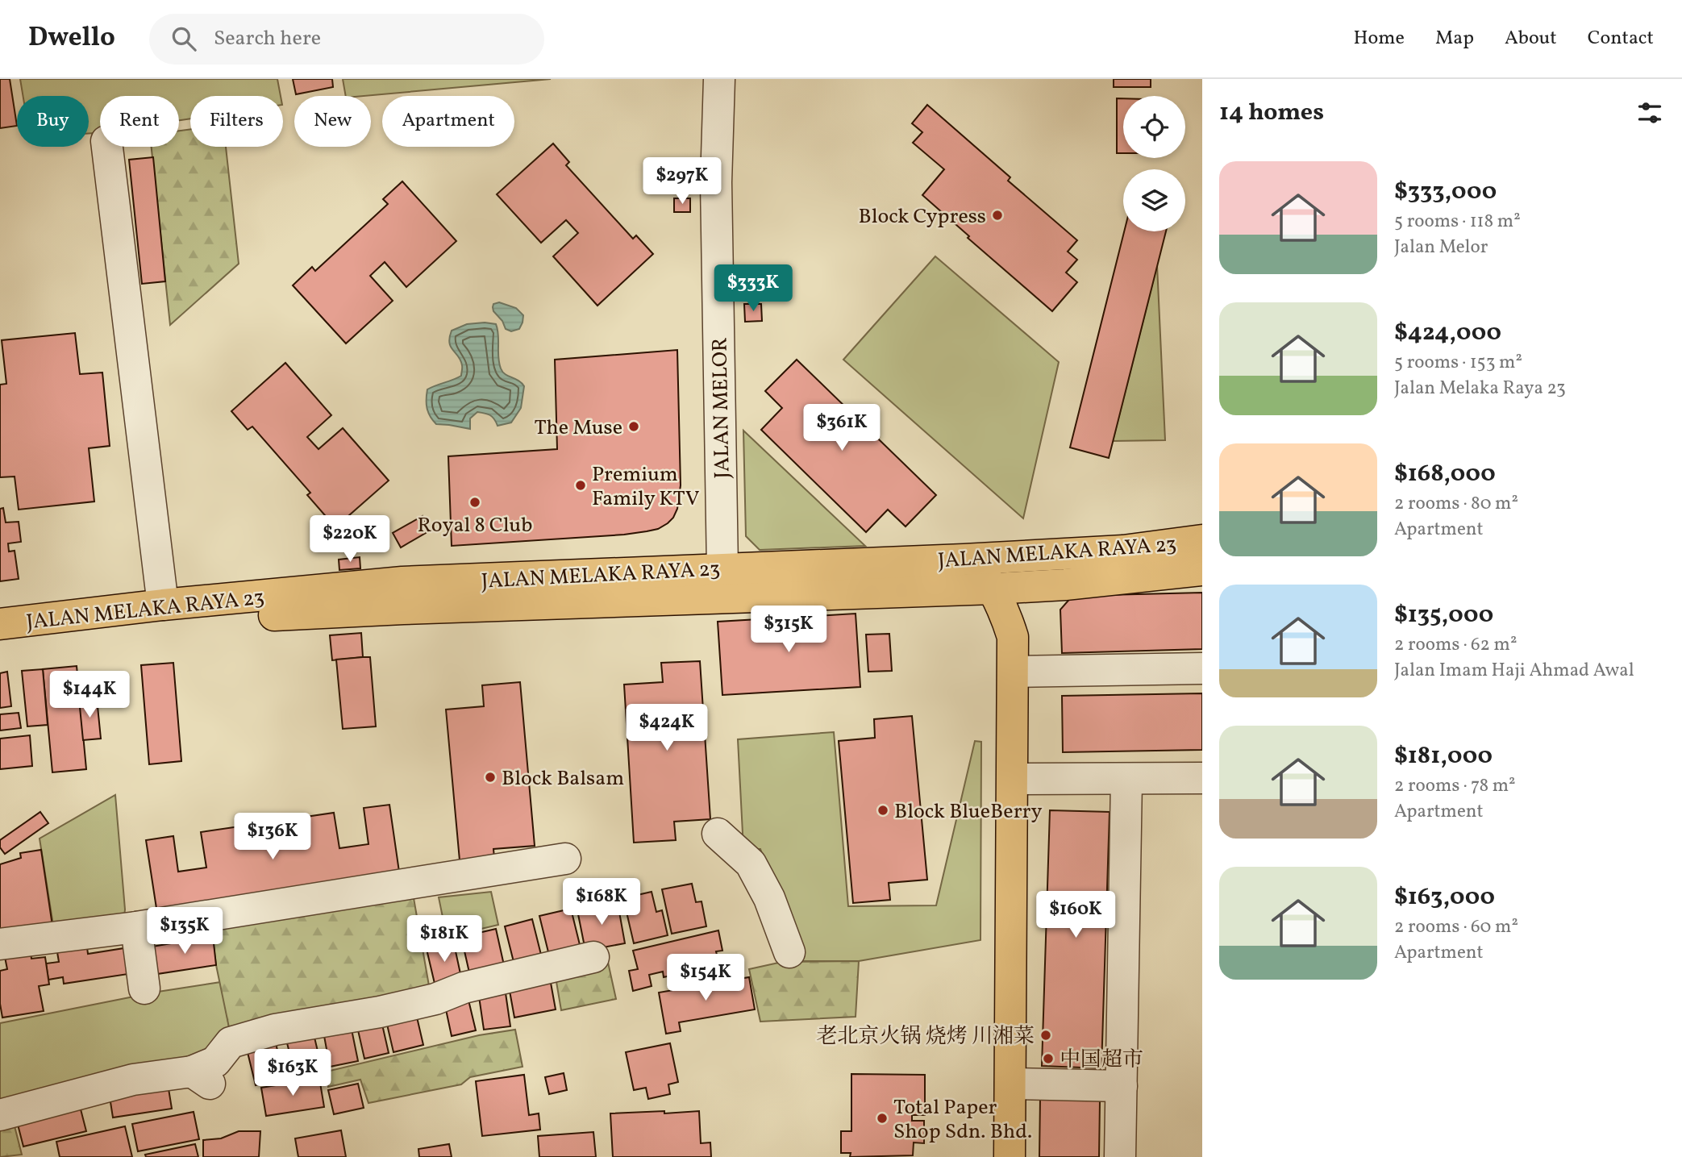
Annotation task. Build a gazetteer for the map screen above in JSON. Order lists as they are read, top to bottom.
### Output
{
  "streets": {
    "main road": ["JALAN MELAKA RAYA 23"],
    "street": ["JALAN MELOR"]
  },
  "crossings": [
    ["JALAN MELOR", "JALAN MELAKA RAYA 23"]
  ],
  "places": [
    "Block Cypress",
    "The Muse",
    "Premium Family KTV",
    "Royal 8 Club",
    "Block Balsam",
    "Block BlueBerry",
    "老北京火锅 烧烤 川湘菜",
    "中国超市",
    "Total Paper Shop Sdn. Bhd."
  ],
  "page": {
    "header": "Dwello",
    "search": "Search here",
    "nav": [
      "Home",
      "Map",
      "About",
      "Contact"
    ],
    "heading": "14 homes",
    "chip": [
      "Buy",
      "Rent",
      "Filters",
      "New",
      "Apartment"
    ],
    "list": [
      {
        "name": "$333,000",
        "note": "5 rooms · 118 m² · Jalan Melor"
      },
      {
        "name": "$424,000",
        "note": "5 rooms · 153 m² · Jalan Melaka Raya 23"
      },
      {
        "name": "$168,000",
        "note": "2 rooms · 80 m² · Apartment"
      },
      {
        "name": "$135,000",
        "note": "2 rooms · 62 m² · Jalan Imam Haji Ahmad Awal"
      },
      {
        "name": "$181,000",
        "note": "2 rooms · 78 m² · Apartment"
      },
      {
        "name": "$163,000",
        "note": "2 rooms · 60 m² · Apartment"
      }
    ],
    "price": [
      "$297K",
      "$333K",
      "$361K",
      "$220K",
      "$315K",
      "$144K",
      "$424K",
      "$136K",
      "$168K",
      "$160K",
      "$135K",
      "$181K",
      "$154K",
      "$163K"
    ]
  }
}
